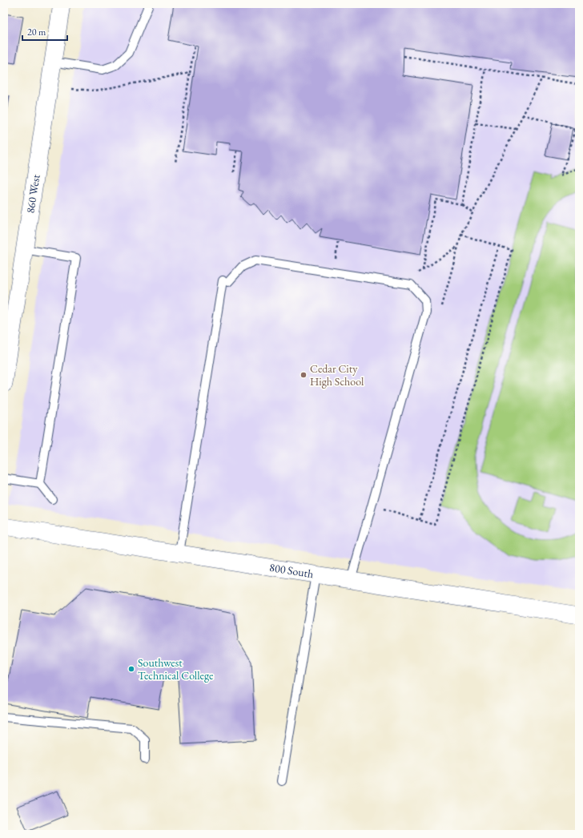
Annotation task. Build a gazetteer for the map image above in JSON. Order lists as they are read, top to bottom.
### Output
{
  "streets": {
    "street": ["860 West", "800 South"]
  },
  "places": ["Cedar City High School", "Southwest Technical College"],
  "scale_bar": "20 m"
}
